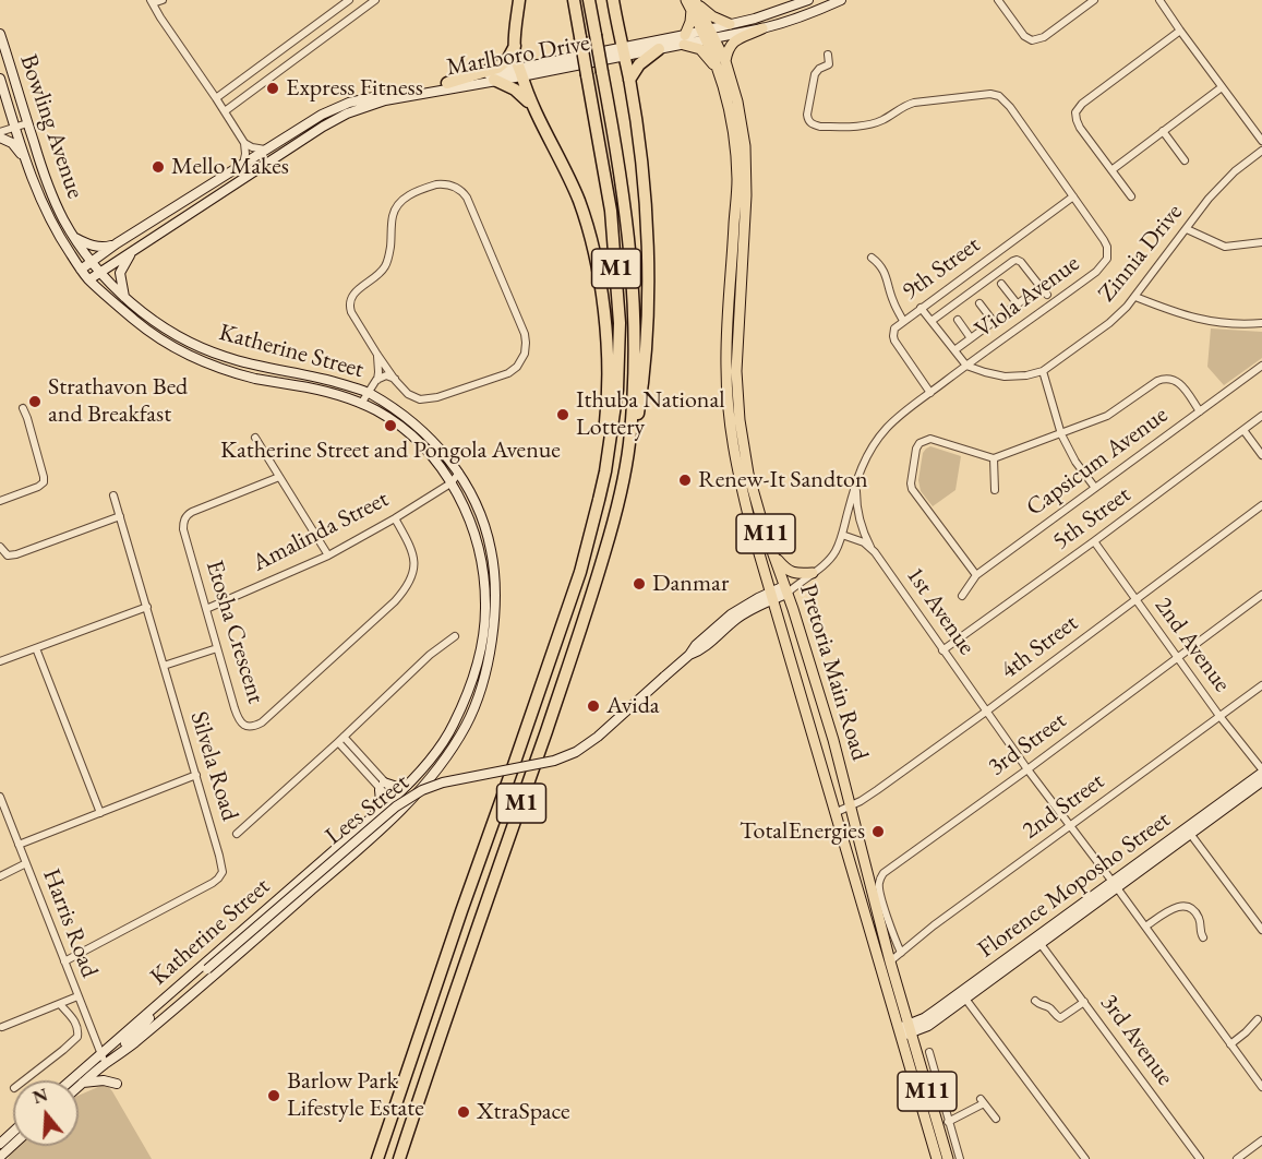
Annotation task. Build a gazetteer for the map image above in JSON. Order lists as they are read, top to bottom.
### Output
{
  "streets": {
    "highway": ["M1"],
    "main road": [
      "Marlboro Drive",
      "Bowling Avenue",
      "Katherine Street",
      "M11",
      "Pretoria Main Road",
      "Lees Street",
      "Florence Moposho Street"
    ],
    "street": [
      "Zinnia Drive",
      "9th Street",
      "Viola Avenue",
      "Capsicum Avenue",
      "5th Street",
      "Amalinda Street",
      "1st Avenue",
      "Etosha Crescent",
      "2nd Avenue",
      "4th Street",
      "3rd Street",
      "Silvela Road",
      "2nd Street",
      "Harris Road",
      "3rd Avenue"
    ]
  },
  "crossings": [
    ["Marlboro Drive", "Bowling Avenue"],
    ["Marlboro Drive", "Katherine Street"],
    ["Marlboro Drive", "M11"],
    ["Marlboro Drive", "Pretoria Main Road"],
    ["Bowling Avenue", "Katherine Street"],
    ["Zinnia Drive", "Viola Avenue"],
    ["9th Street", "Viola Avenue"],
    ["Viola Avenue", "1st Avenue"],
    ["Viola Avenue", "Pretoria Main Road"],
    ["Viola Avenue", "Lees Street"],
    ["Katherine Street", "Amalinda Street"],
    ["Katherine Street", "Lees Street"],
    ["Katherine Street", "Harris Road"],
    ["5th Street", "1st Avenue"],
    ["5th Street", "2nd Avenue"],
    ["Amalinda Street", "Etosha Crescent"],
    ["M11", "Pretoria Main Road"],
    ["1st Avenue", "4th Street"],
    ["1st Avenue", "3rd Street"],
    ["1st Avenue", "2nd Street"],
    ["1st Avenue", "Florence Moposho Street"],
    ["2nd Avenue", "4th Street"],
    ["2nd Avenue", "3rd Street"],
    ["2nd Avenue", "2nd Street"],
    ["2nd Avenue", "Florence Moposho Street"],
    ["4th Street", "Pretoria Main Road"],
    ["Pretoria Main Road", "2nd Street"],
    ["Pretoria Main Road", "Lees Street"],
    ["Pretoria Main Road", "Florence Moposho Street"],
    ["3rd Street", "2nd Street"],
    ["Silvela Road", "Harris Road"],
    ["Lees Street", "Harris Road"],
    ["Florence Moposho Street", "3rd Avenue"]
  ],
  "places": [
    "Express Fitness",
    "Mello Makes",
    "Strathavon Bed and Breakfast",
    "Ithuba National Lottery",
    "Katherine Street and Pongola Avenue",
    "Renew-It Sandton",
    "Danmar",
    "Avida",
    "TotalEnergies",
    "Barlow Park Lifestyle Estate",
    "XtraSpace"
  ],
  "north": "top"
}
